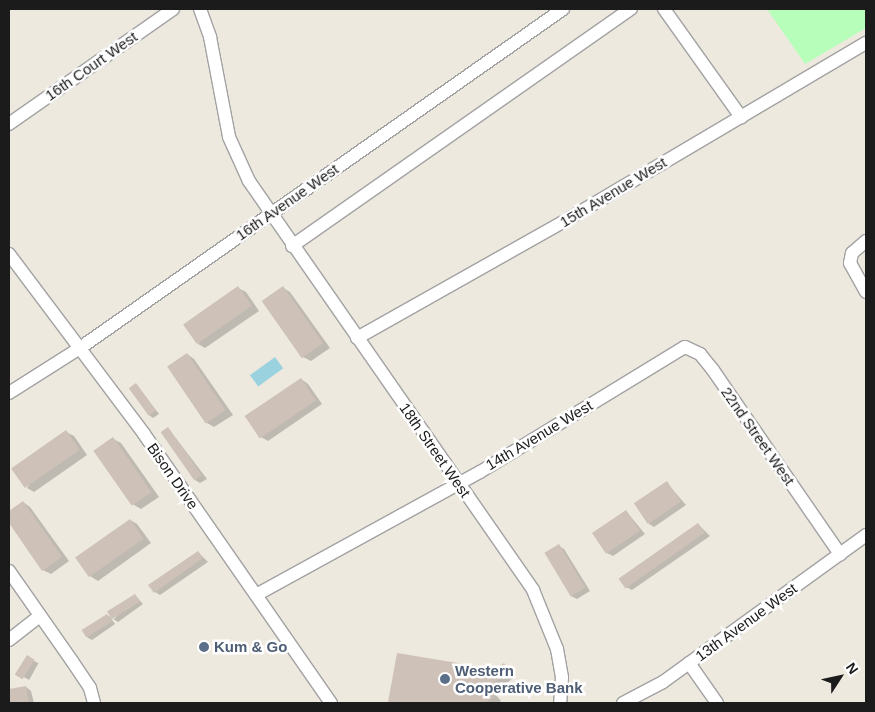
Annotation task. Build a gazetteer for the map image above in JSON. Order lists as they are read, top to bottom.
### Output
{
  "streets": {
    "street": [
      "16th Court West",
      "15th Avenue West",
      "16th Avenue West",
      "14th Avenue West",
      "22nd Street West",
      "18th Street West",
      "Bison Drive",
      "13th Avenue West"
    ]
  },
  "crossings": [
    ["15th Avenue West", "18th Street West"],
    ["16th Avenue West", "18th Street West"],
    ["16th Avenue West", "Bison Drive"],
    ["14th Avenue West", "22nd Street West"],
    ["14th Avenue West", "18th Street West"],
    ["14th Avenue West", "Bison Drive"],
    ["22nd Street West", "13th Avenue West"]
  ],
  "places": ["Kum & Go", "Western Cooperative Bank"],
  "north": "top right"
}
